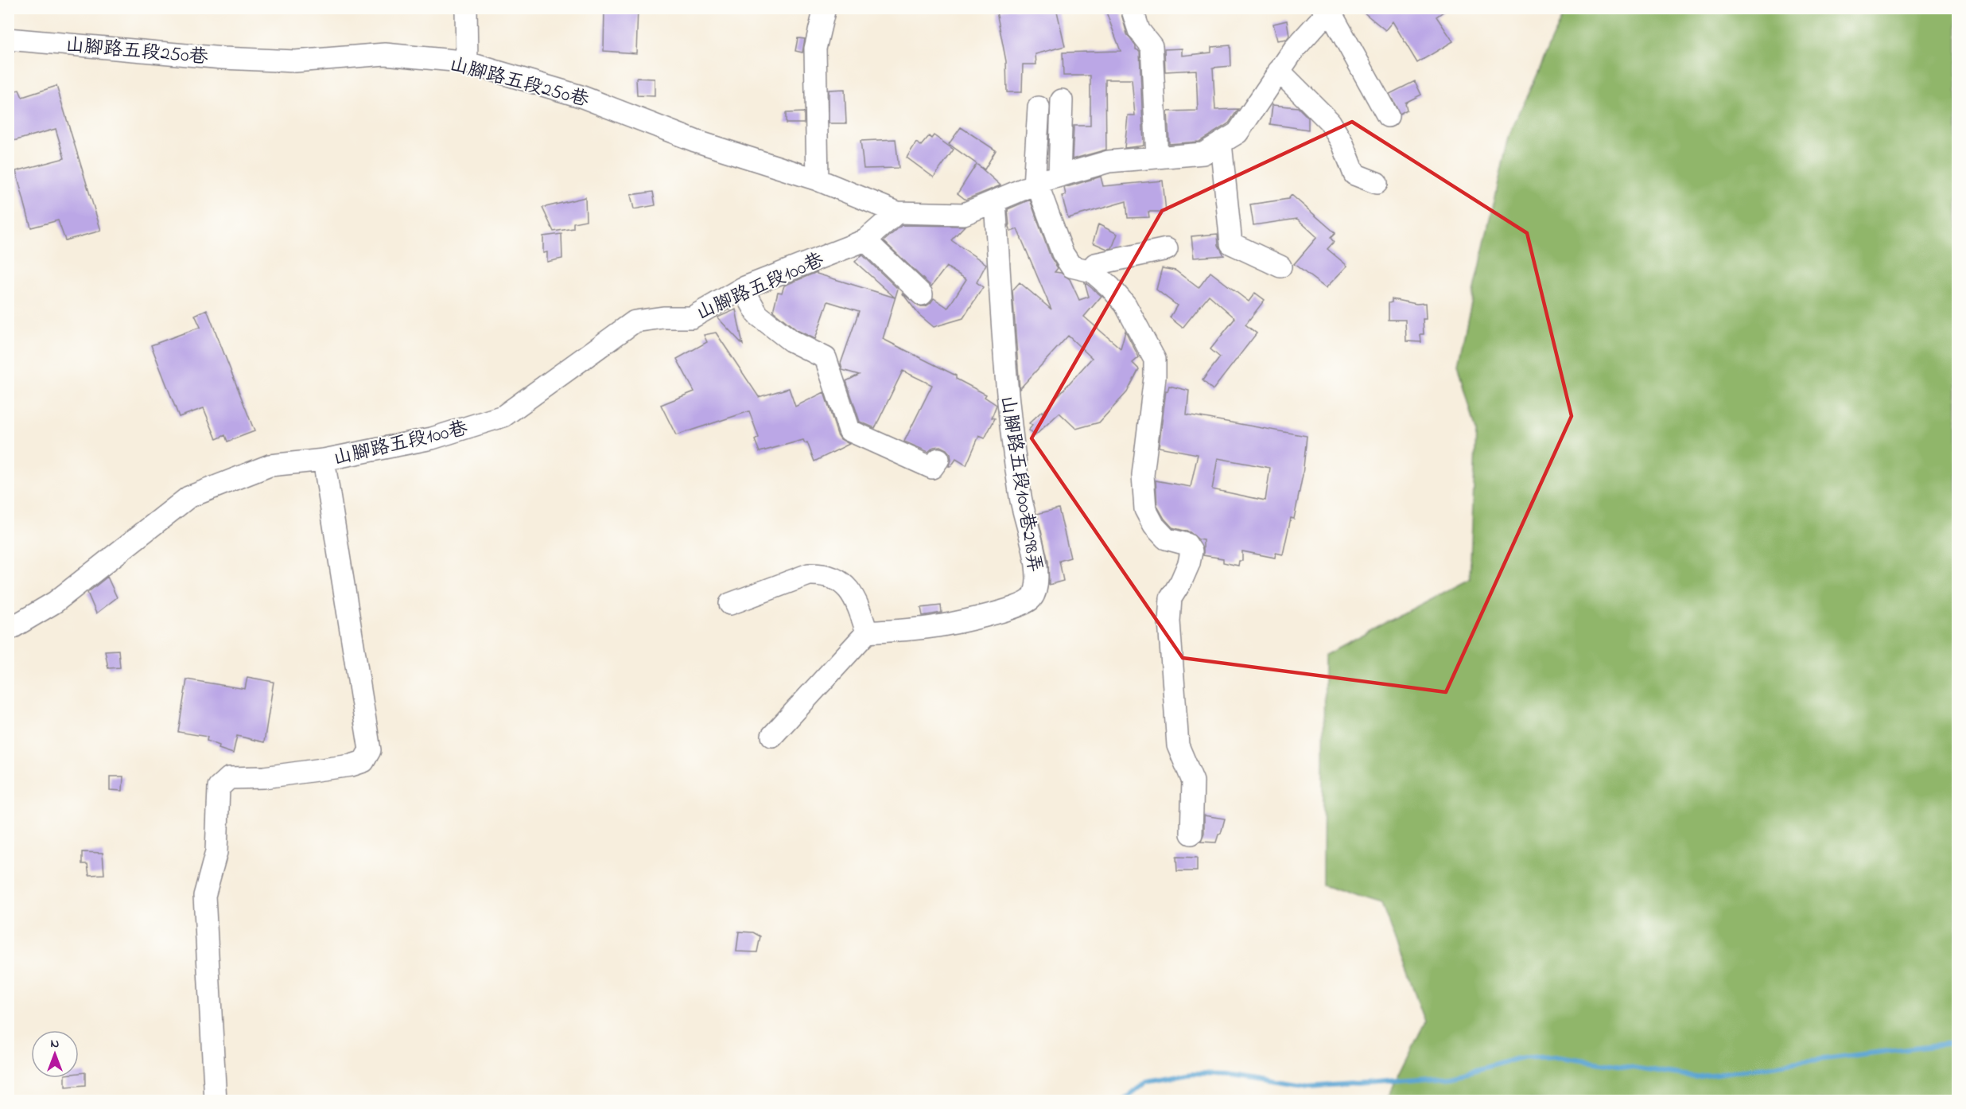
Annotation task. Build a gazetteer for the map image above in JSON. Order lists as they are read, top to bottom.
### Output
{
  "streets": {
    "lane": ["山腳路五段250巷", "山腳路五段100巷", "山腳路五段100巷298弄"]
  },
  "crossings": [
    ["山腳路五段250巷", "山腳路五段100巷"]
  ],
  "north": "top"
}
